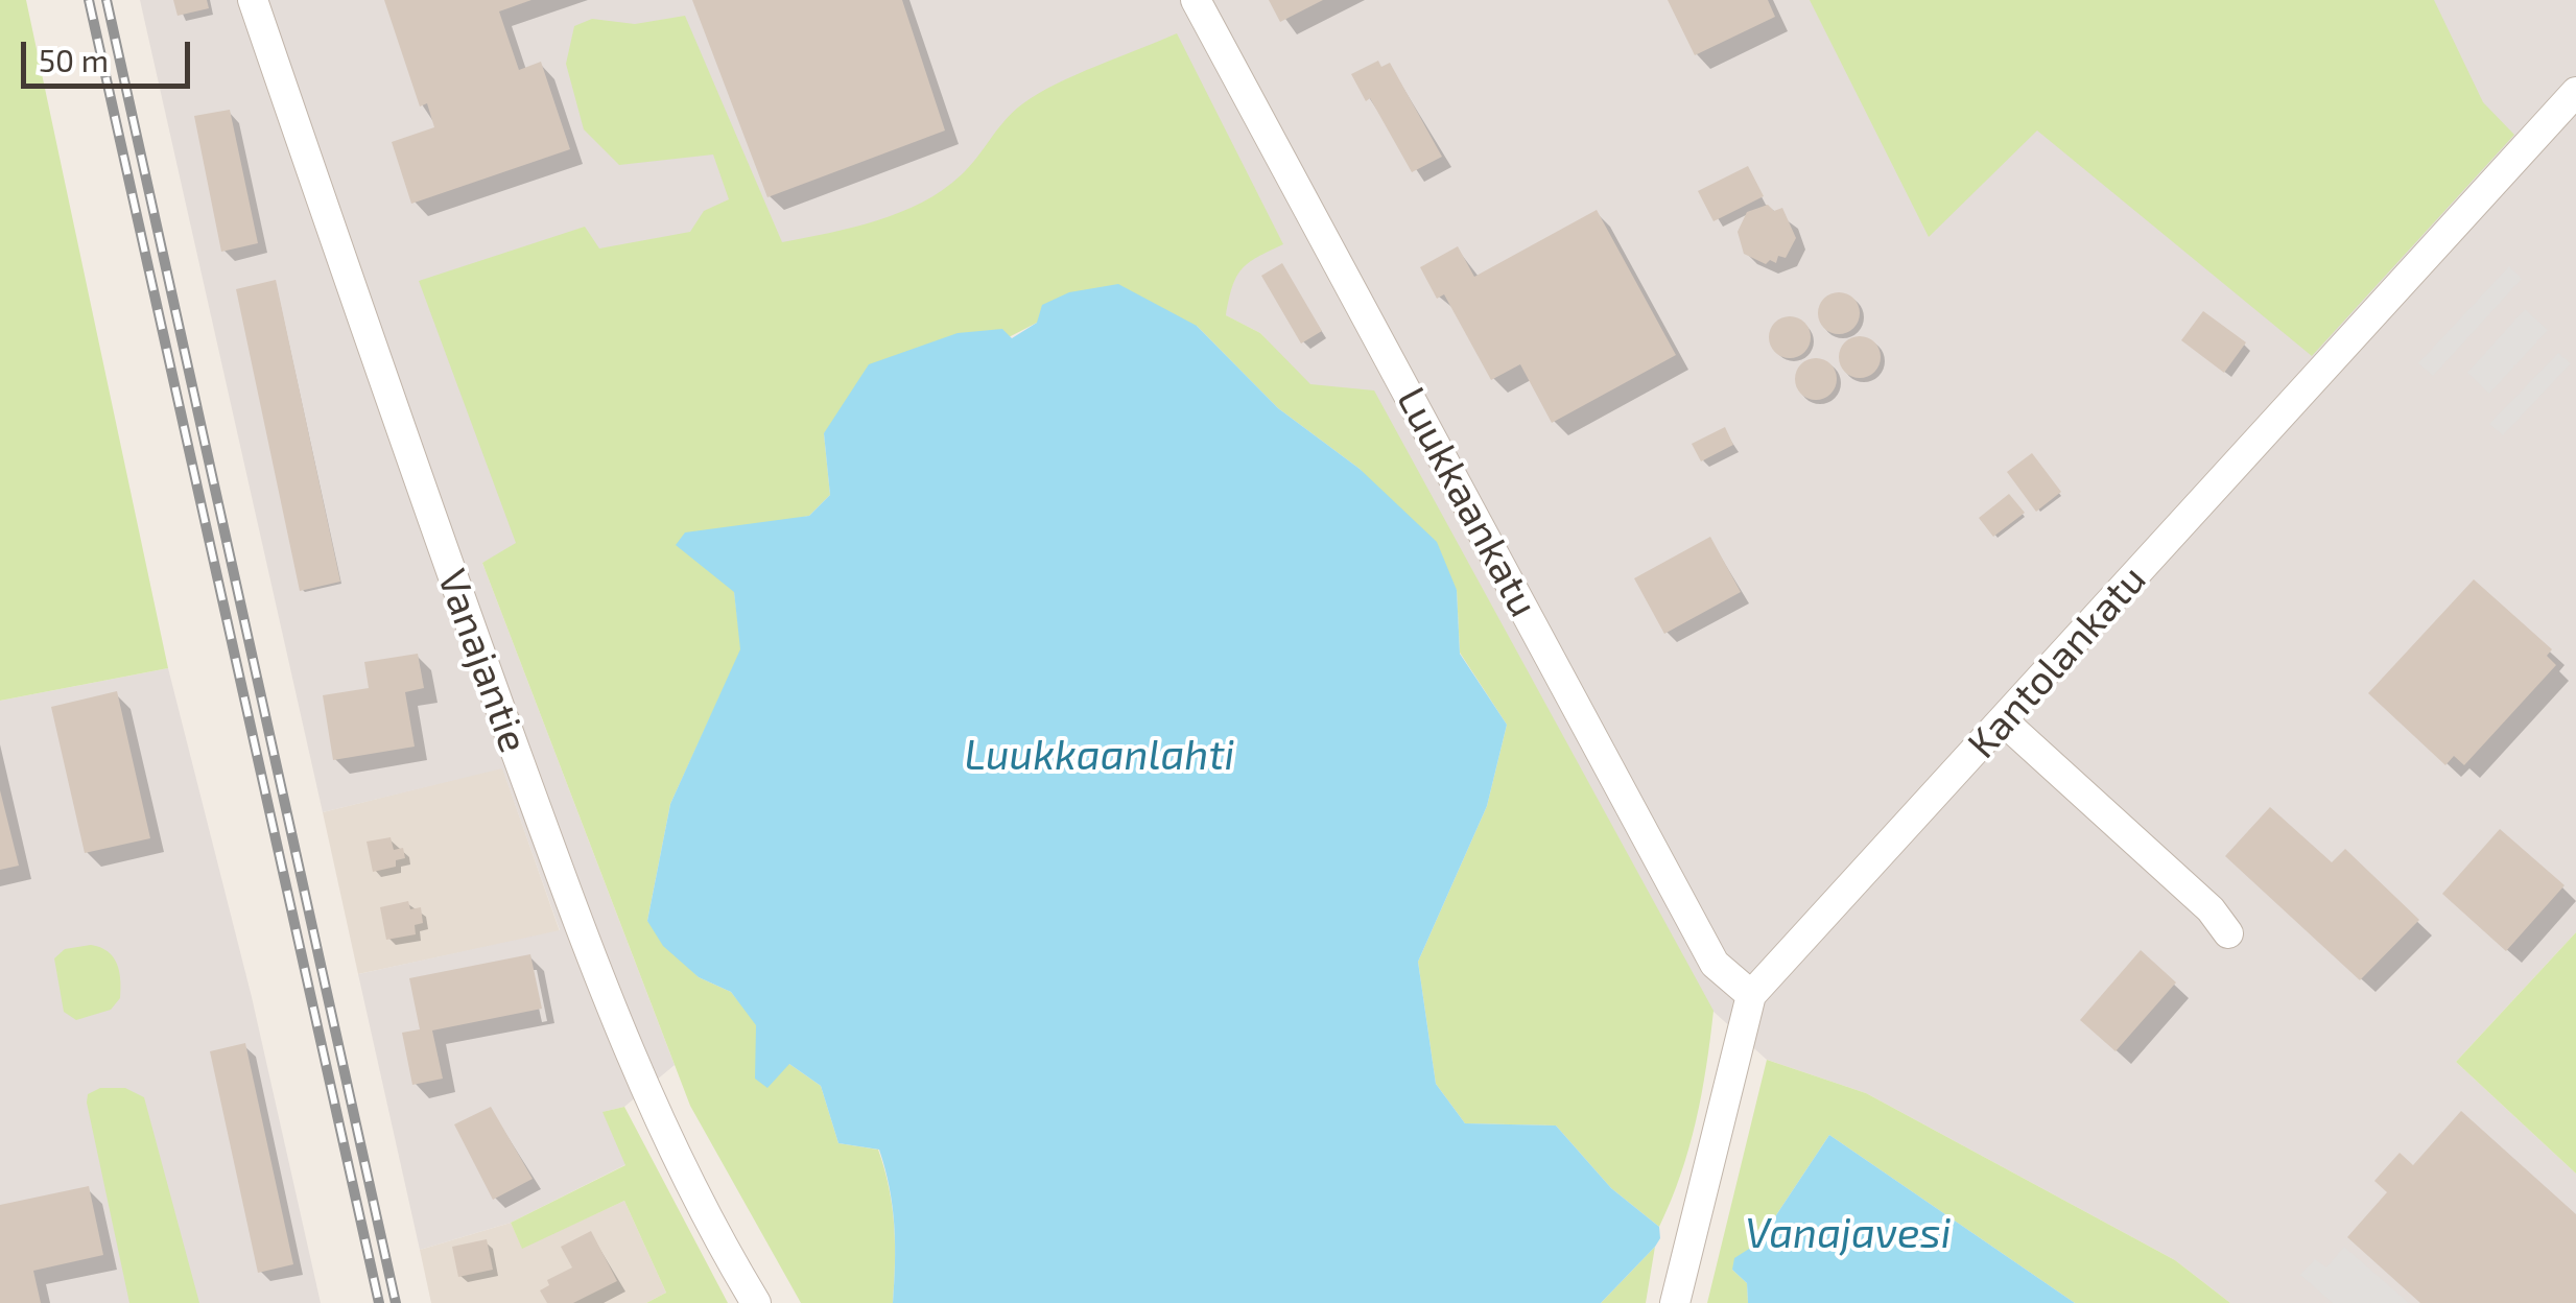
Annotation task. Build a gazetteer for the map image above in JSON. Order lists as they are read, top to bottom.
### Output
{
  "streets": {
    "street": ["Luukkaankatu", "Vanajantie", "Kantolankatu"]
  },
  "crossings": [
    ["Luukkaankatu", "Kantolankatu"]
  ],
  "water": ["Luukkaanlahti", "Vanajavesi"],
  "scale_bar": "50 m"
}
